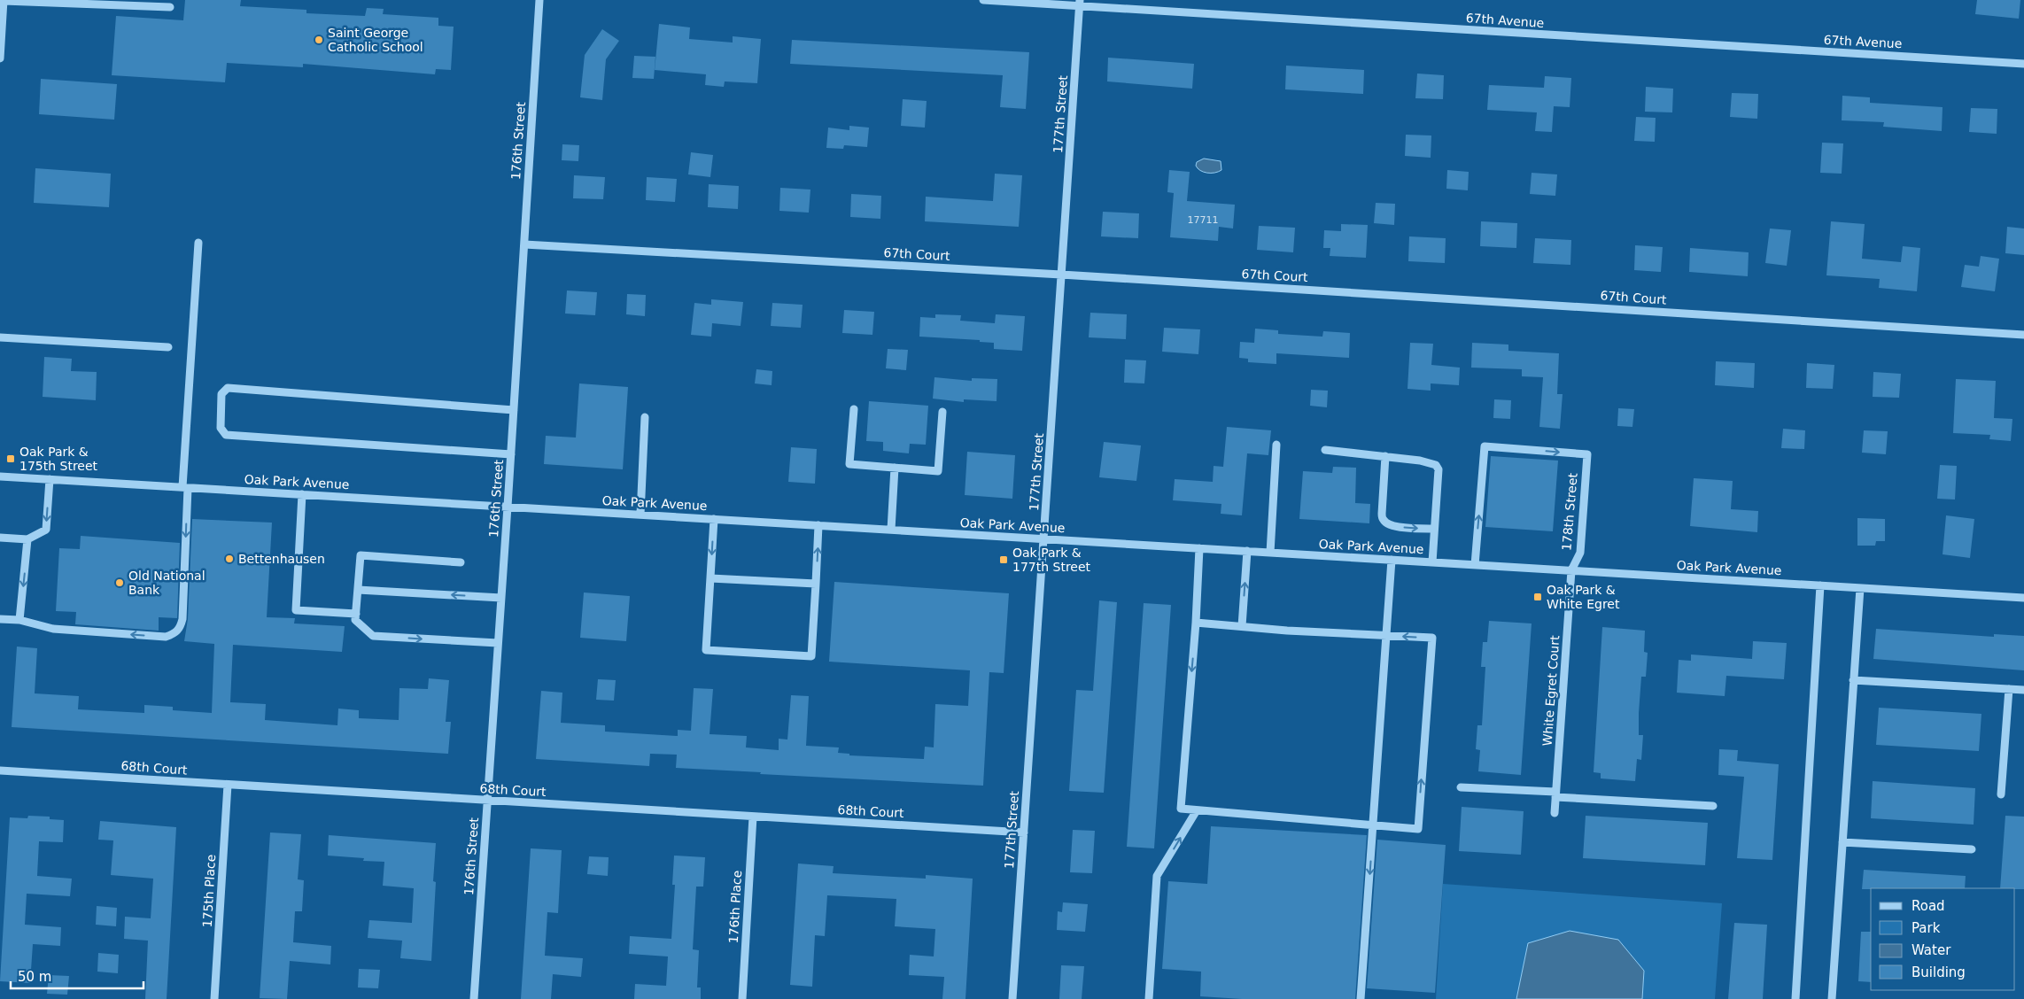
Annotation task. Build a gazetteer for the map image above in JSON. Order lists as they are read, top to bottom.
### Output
{
  "streets": {
    "street": [
      "67th Avenue",
      "177th Street",
      "176th Street",
      "67th Court",
      "Oak Park Avenue",
      "178th Street",
      "White Egret Court",
      "68th Court",
      "175th Place",
      "176th Place"
    ]
  },
  "crossings": [
    ["67th Avenue", "177th Street"],
    ["177th Street", "67th Court"],
    ["177th Street", "Oak Park Avenue"],
    ["177th Street", "68th Court"],
    ["176th Street", "67th Court"],
    ["176th Street", "Oak Park Avenue"],
    ["176th Street", "68th Court"],
    ["Oak Park Avenue", "178th Street"],
    ["Oak Park Avenue", "White Egret Court"],
    ["178th Street", "White Egret Court"],
    ["68th Court", "175th Place"],
    ["68th Court", "176th Place"]
  ],
  "places": {
    "other": ["Saint George Catholic School", "Bettenhausen", "Old National Bank"],
    "transit": ["Oak Park & 175th Street", "Oak Park & 177th Street", "Oak Park & White Egret"]
  },
  "house_numbers": ["17711"],
  "legend": [
    "Road",
    "Park",
    "Water",
    "Building"
  ],
  "scale_bar": "50 m"
}
